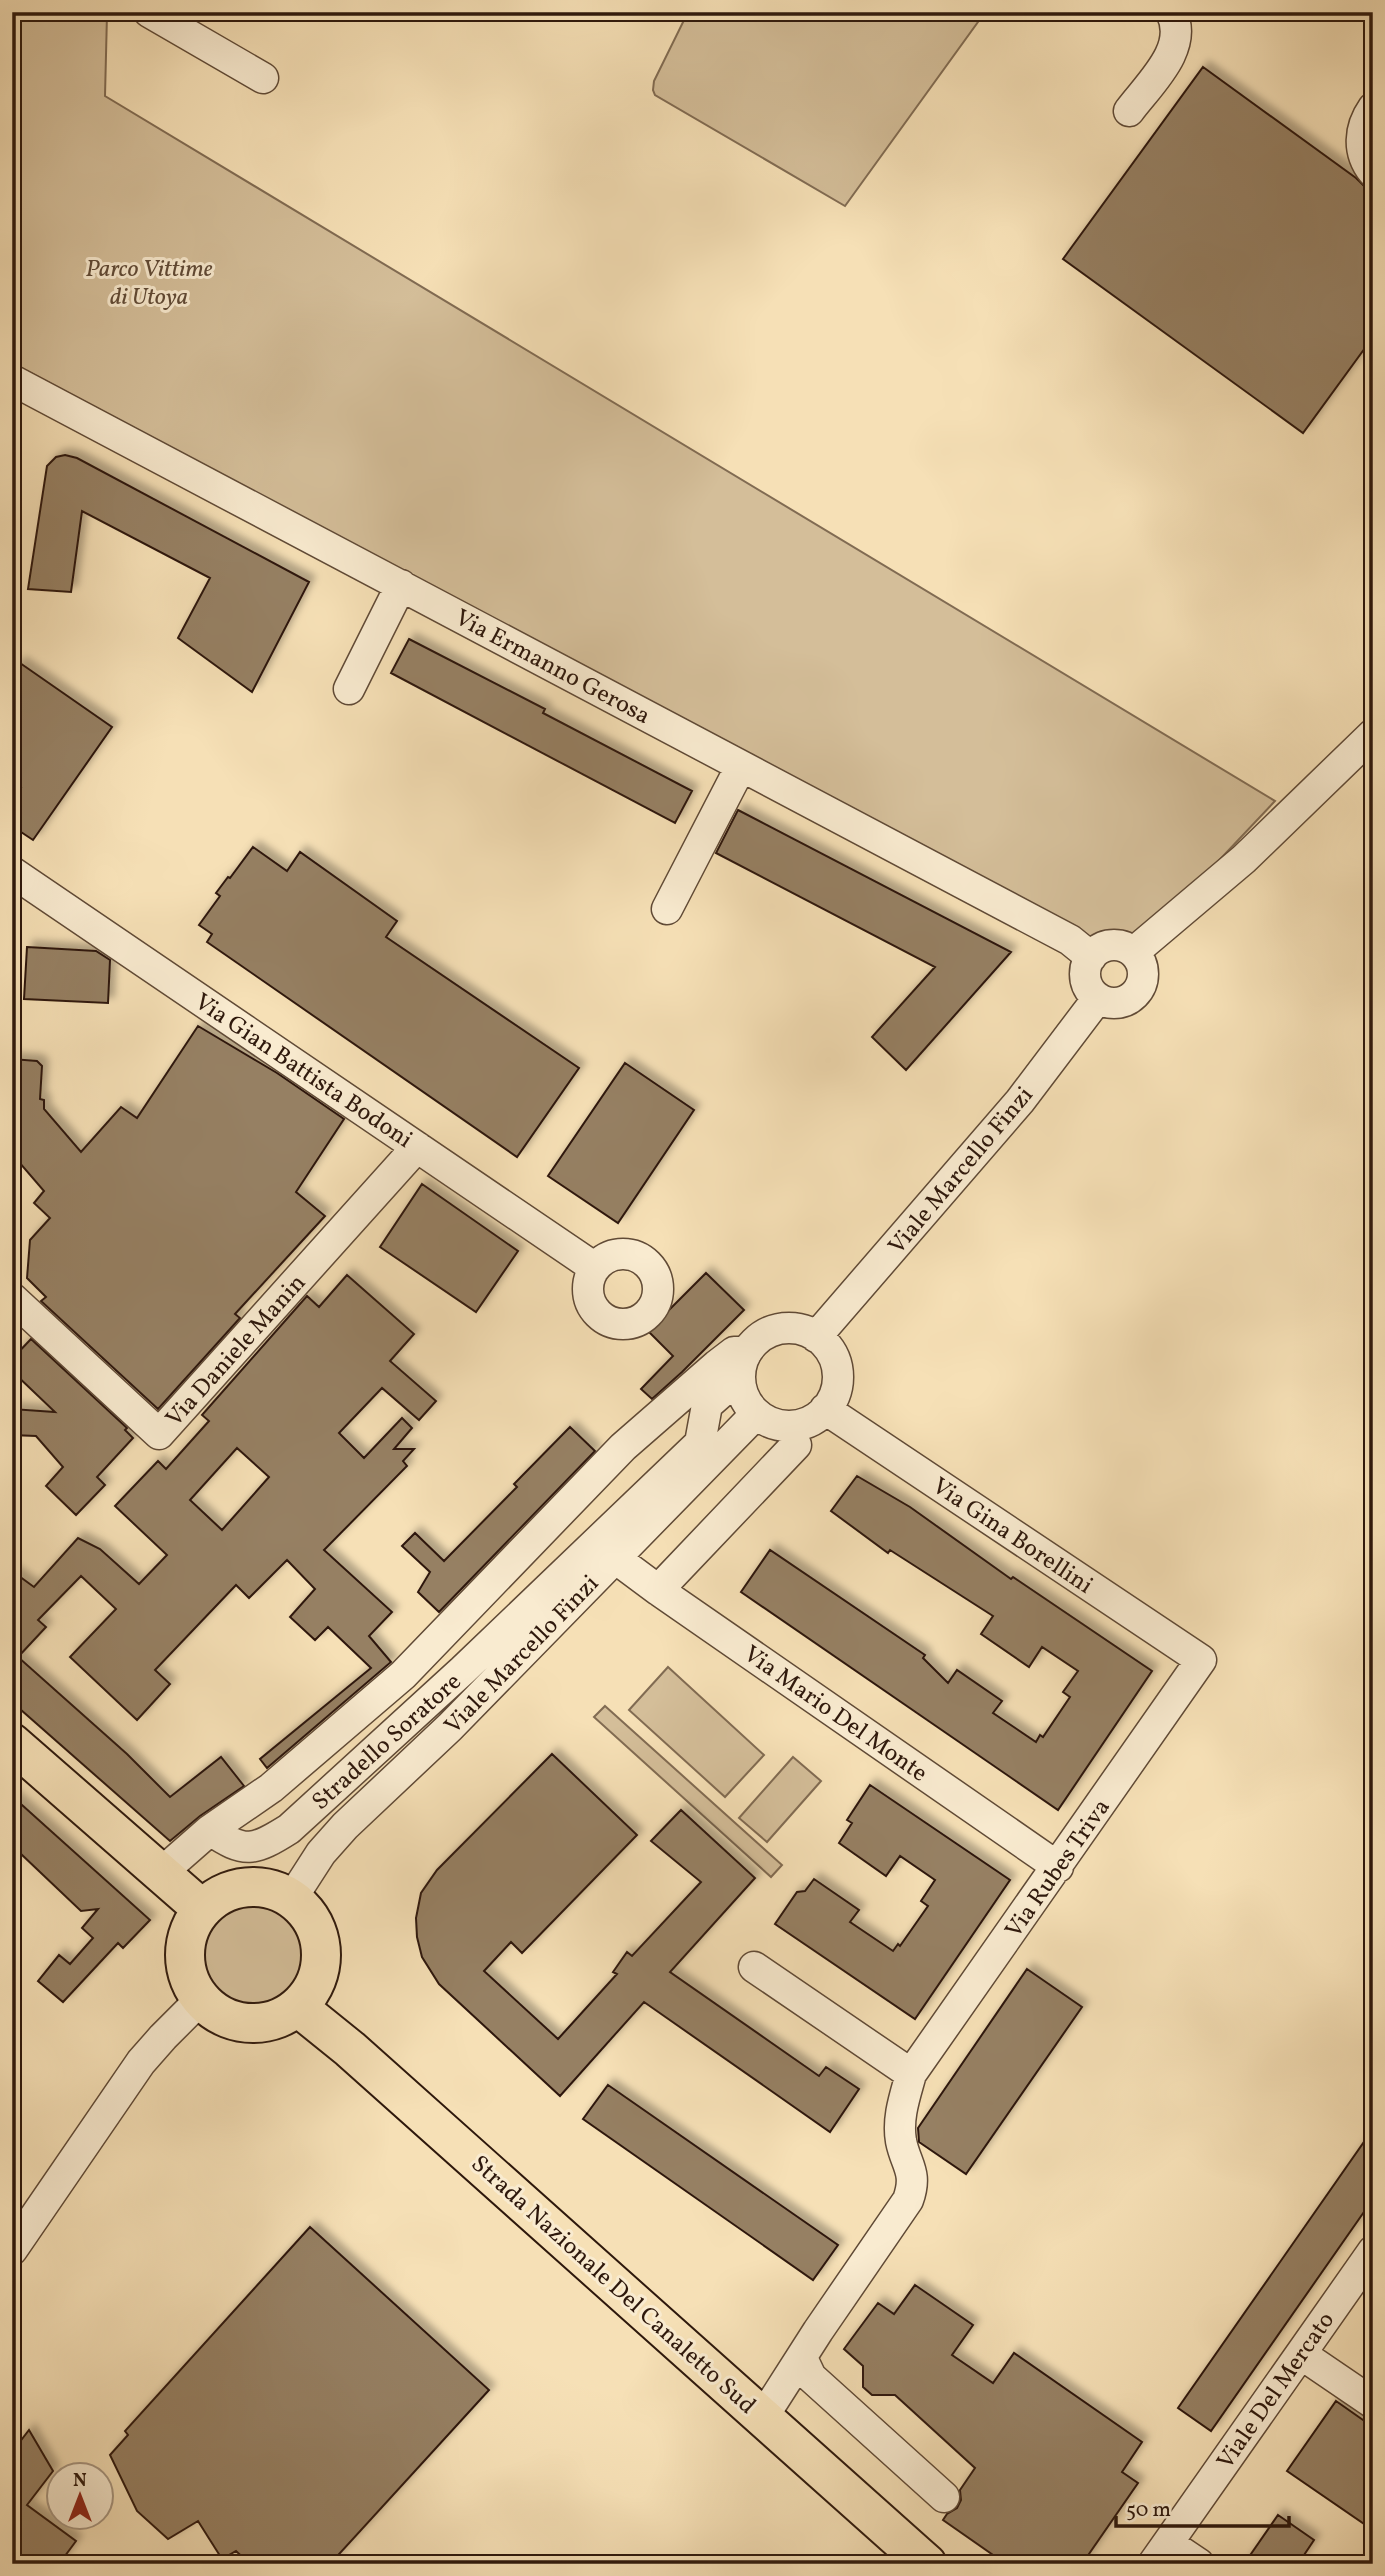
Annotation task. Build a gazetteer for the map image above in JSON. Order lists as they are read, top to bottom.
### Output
{
  "streets": {
    "main road": ["Strada Nazionale Del Canaletto Sud"],
    "street": [
      "Via Ermanno Gerosa",
      "Via Gian Battista Bodoni",
      "Viale Marcello Finzi",
      "Via Daniele Manin",
      "Via Gina Borellini",
      "Via Mario Del Monte",
      "Stradello Soratore",
      "Via Rubes Triva",
      "Viale Del Mercato"
    ]
  },
  "crossings": [
    ["Via Ermanno Gerosa", "Viale Marcello Finzi"],
    ["Via Gian Battista Bodoni", "Via Daniele Manin"],
    ["Viale Marcello Finzi", "Via Gina Borellini"],
    ["Viale Marcello Finzi", "Via Mario Del Monte"],
    ["Viale Marcello Finzi", "Stradello Soratore"],
    ["Viale Marcello Finzi", "Strada Nazionale Del Canaletto Sud"],
    ["Via Gina Borellini", "Stradello Soratore"],
    ["Via Gina Borellini", "Via Rubes Triva"],
    ["Via Mario Del Monte", "Via Rubes Triva"]
  ],
  "parks": ["Parco Vittime di Utoya"],
  "scale_bar": "50 m",
  "north": "top"
}
